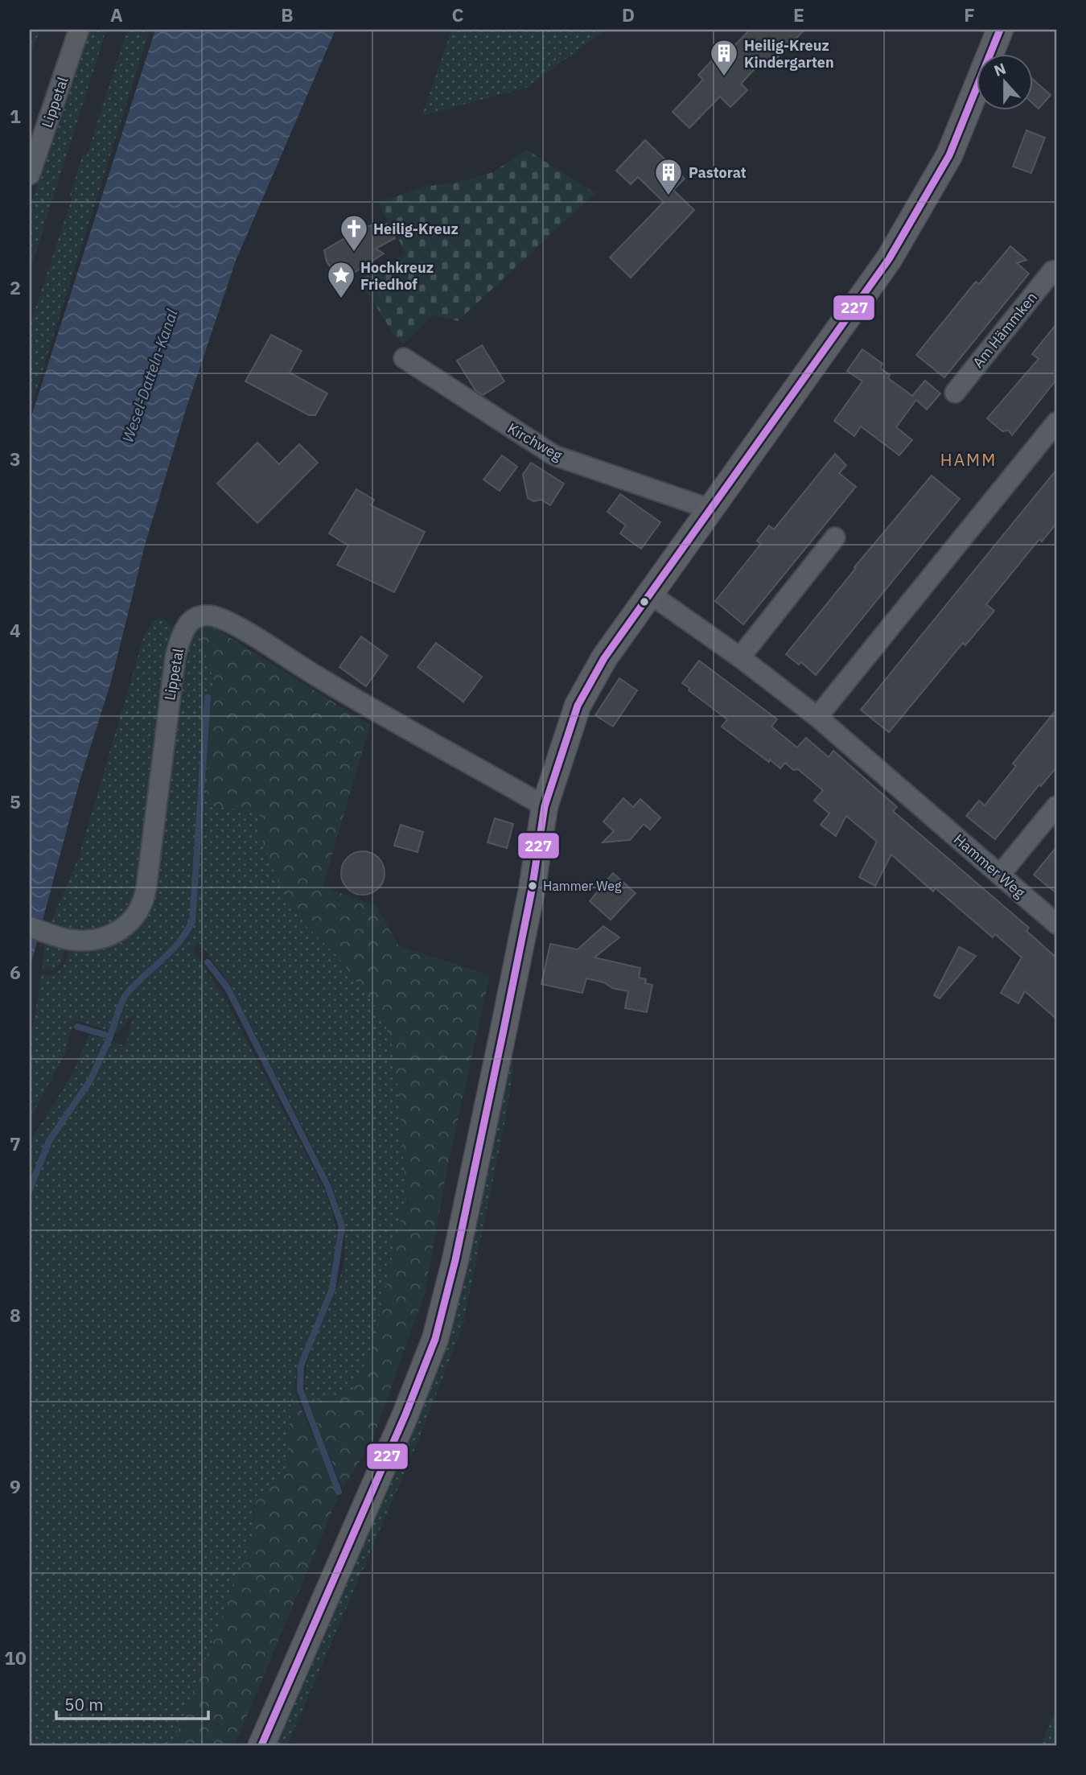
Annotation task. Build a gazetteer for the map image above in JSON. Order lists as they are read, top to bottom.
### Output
{
  "streets": {
    "street": [
      "Lippetal",
      "Am Hämmken",
      "Kirchweg",
      "Hammer Weg"
    ]
  },
  "districts": ["HAMM"],
  "water": ["Wesel-Datteln-Kanal"],
  "places": {
    "building": ["Heilig-Kreuz Kindergarten", "Pastorat"],
    "church": ["Heilig-Kreuz"],
    "place": ["Hochkreuz Friedhof"],
    "other": ["Hammer Weg"]
  },
  "lines": ["transit line 227"],
  "scale_bar": "50 m",
  "north": "top",
  "grid": {
    "columns": [
      "A",
      "B",
      "C",
      "D",
      "E",
      "F"
    ],
    "rows": [
      "1",
      "2",
      "3",
      "4",
      "5",
      "6",
      "7",
      "8",
      "9",
      "10"
    ]
  }
}
